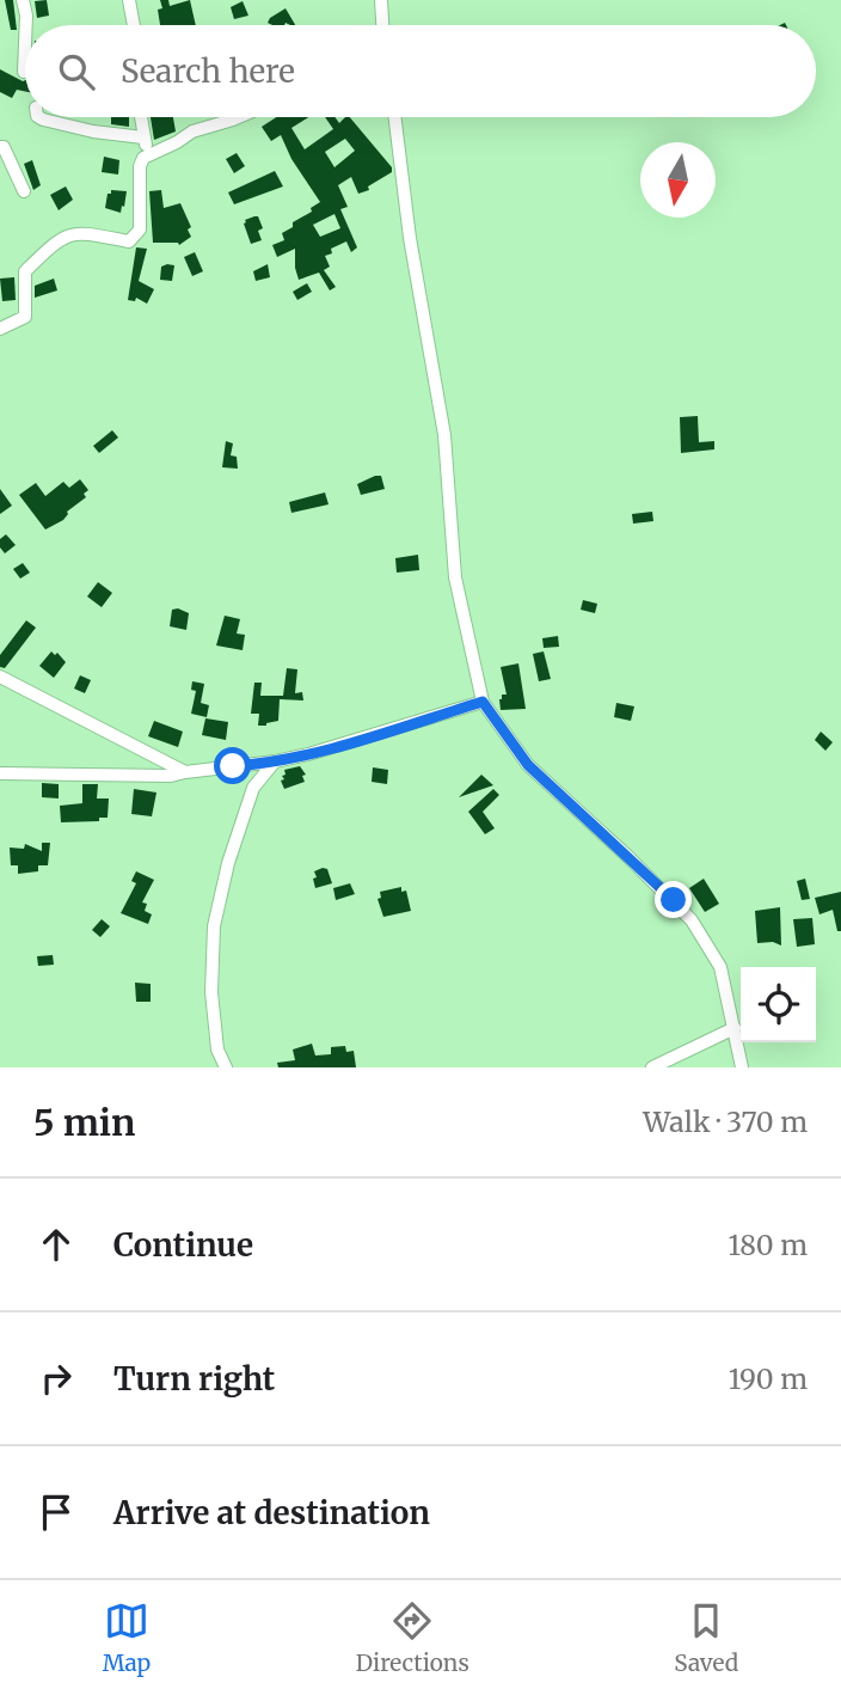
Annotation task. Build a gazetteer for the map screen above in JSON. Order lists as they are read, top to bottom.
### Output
{
  "north": "bottom",
  "page": {
    "search": "Search here",
    "heading": ["5 min", "Walk · 370 m"],
    "list": [
      ["Continue", "180 m"],
      ["Turn right", "190 m"],
      "Arrive at destination"
    ],
    "nav": ["Map", "Directions", "Saved"]
  }
}
